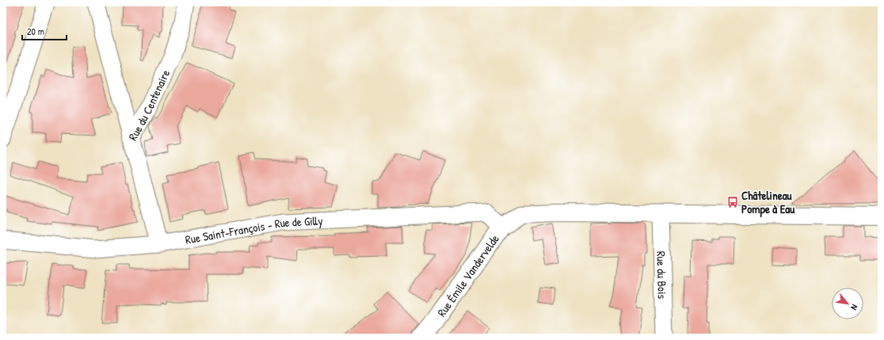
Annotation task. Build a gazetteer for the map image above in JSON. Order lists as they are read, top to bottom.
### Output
{
  "streets": {
    "street": [
      "Rue du Centenaire",
      "Rue Saint-François - Rue de Gilly",
      "Rue Émile Vandervelde",
      "Rue du Bois"
    ]
  },
  "crossings": [
    ["Rue du Centenaire", "Rue Saint-François - Rue de Gilly"],
    ["Rue Saint-François - Rue de Gilly", "Rue Émile Vandervelde"]
  ],
  "places": {
    "bus stop": ["Châtelineau Pompe à Eau"]
  },
  "scale_bar": "20 m",
  "north": "bottom right"
}
